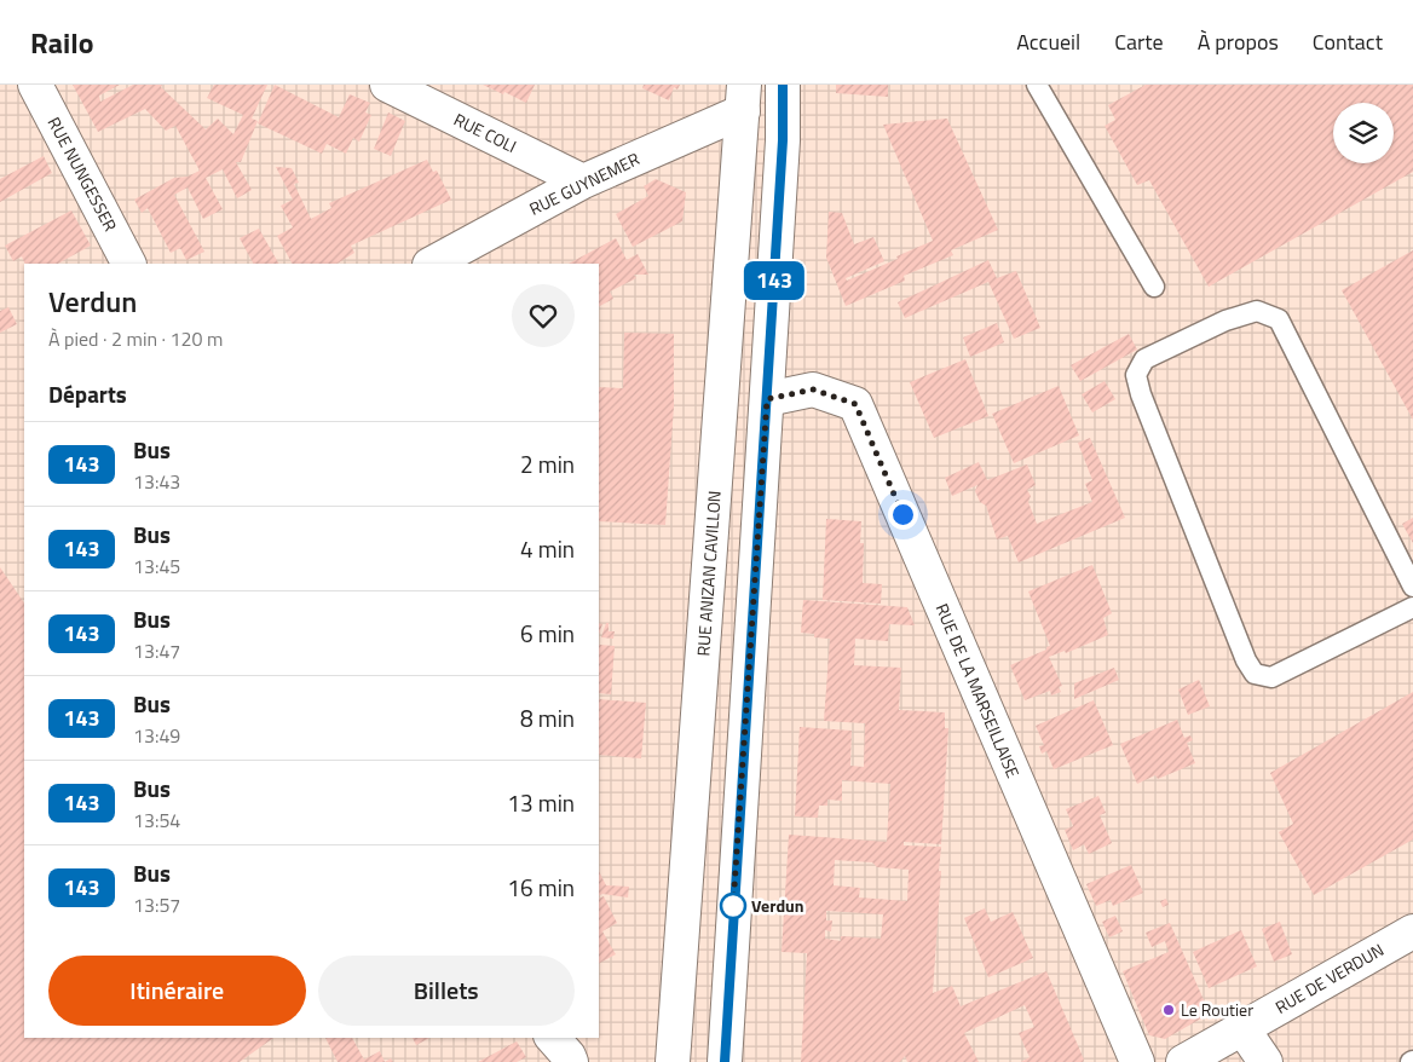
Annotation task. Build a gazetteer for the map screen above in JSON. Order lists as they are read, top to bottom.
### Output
{
  "streets": {
    "main road": [
      "RUE COLI",
      "RUE NUNGESSER",
      "RUE GUYNEMER",
      "RUE ANIZAN CAVILLON",
      "RUE DE LA MARSEILLAISE",
      "RUE DE VERDUN"
    ]
  },
  "crossings": [
    ["RUE COLI", "RUE GUYNEMER"],
    ["RUE GUYNEMER", "RUE ANIZAN CAVILLON"]
  ],
  "places": ["Verdun", "Le Routier"],
  "lines": ["bus line 143"],
  "page": {
    "header": "Railo",
    "nav": [
      "Accueil",
      "Carte",
      "À propos",
      "Contact"
    ],
    "on_map": "143",
    "heading": [
      ["Verdun", "À pied · 2 min · 120 m"],
      "Départs"
    ],
    "list": [
      {
        "mark": "143",
        "name": "Bus",
        "note": "13:43",
        "value": "2 min"
      },
      {
        "mark": "143",
        "name": "Bus",
        "note": "13:45",
        "value": "4 min"
      },
      {
        "mark": "143",
        "name": "Bus",
        "note": "13:47",
        "value": "6 min"
      },
      {
        "mark": "143",
        "name": "Bus",
        "note": "13:49",
        "value": "8 min"
      },
      {
        "mark": "143",
        "name": "Bus",
        "note": "13:54",
        "value": "13 min"
      },
      {
        "mark": "143",
        "name": "Bus",
        "note": "13:57",
        "value": "16 min"
      }
    ],
    "buttons": ["Itinéraire", "Billets"]
  }
}
